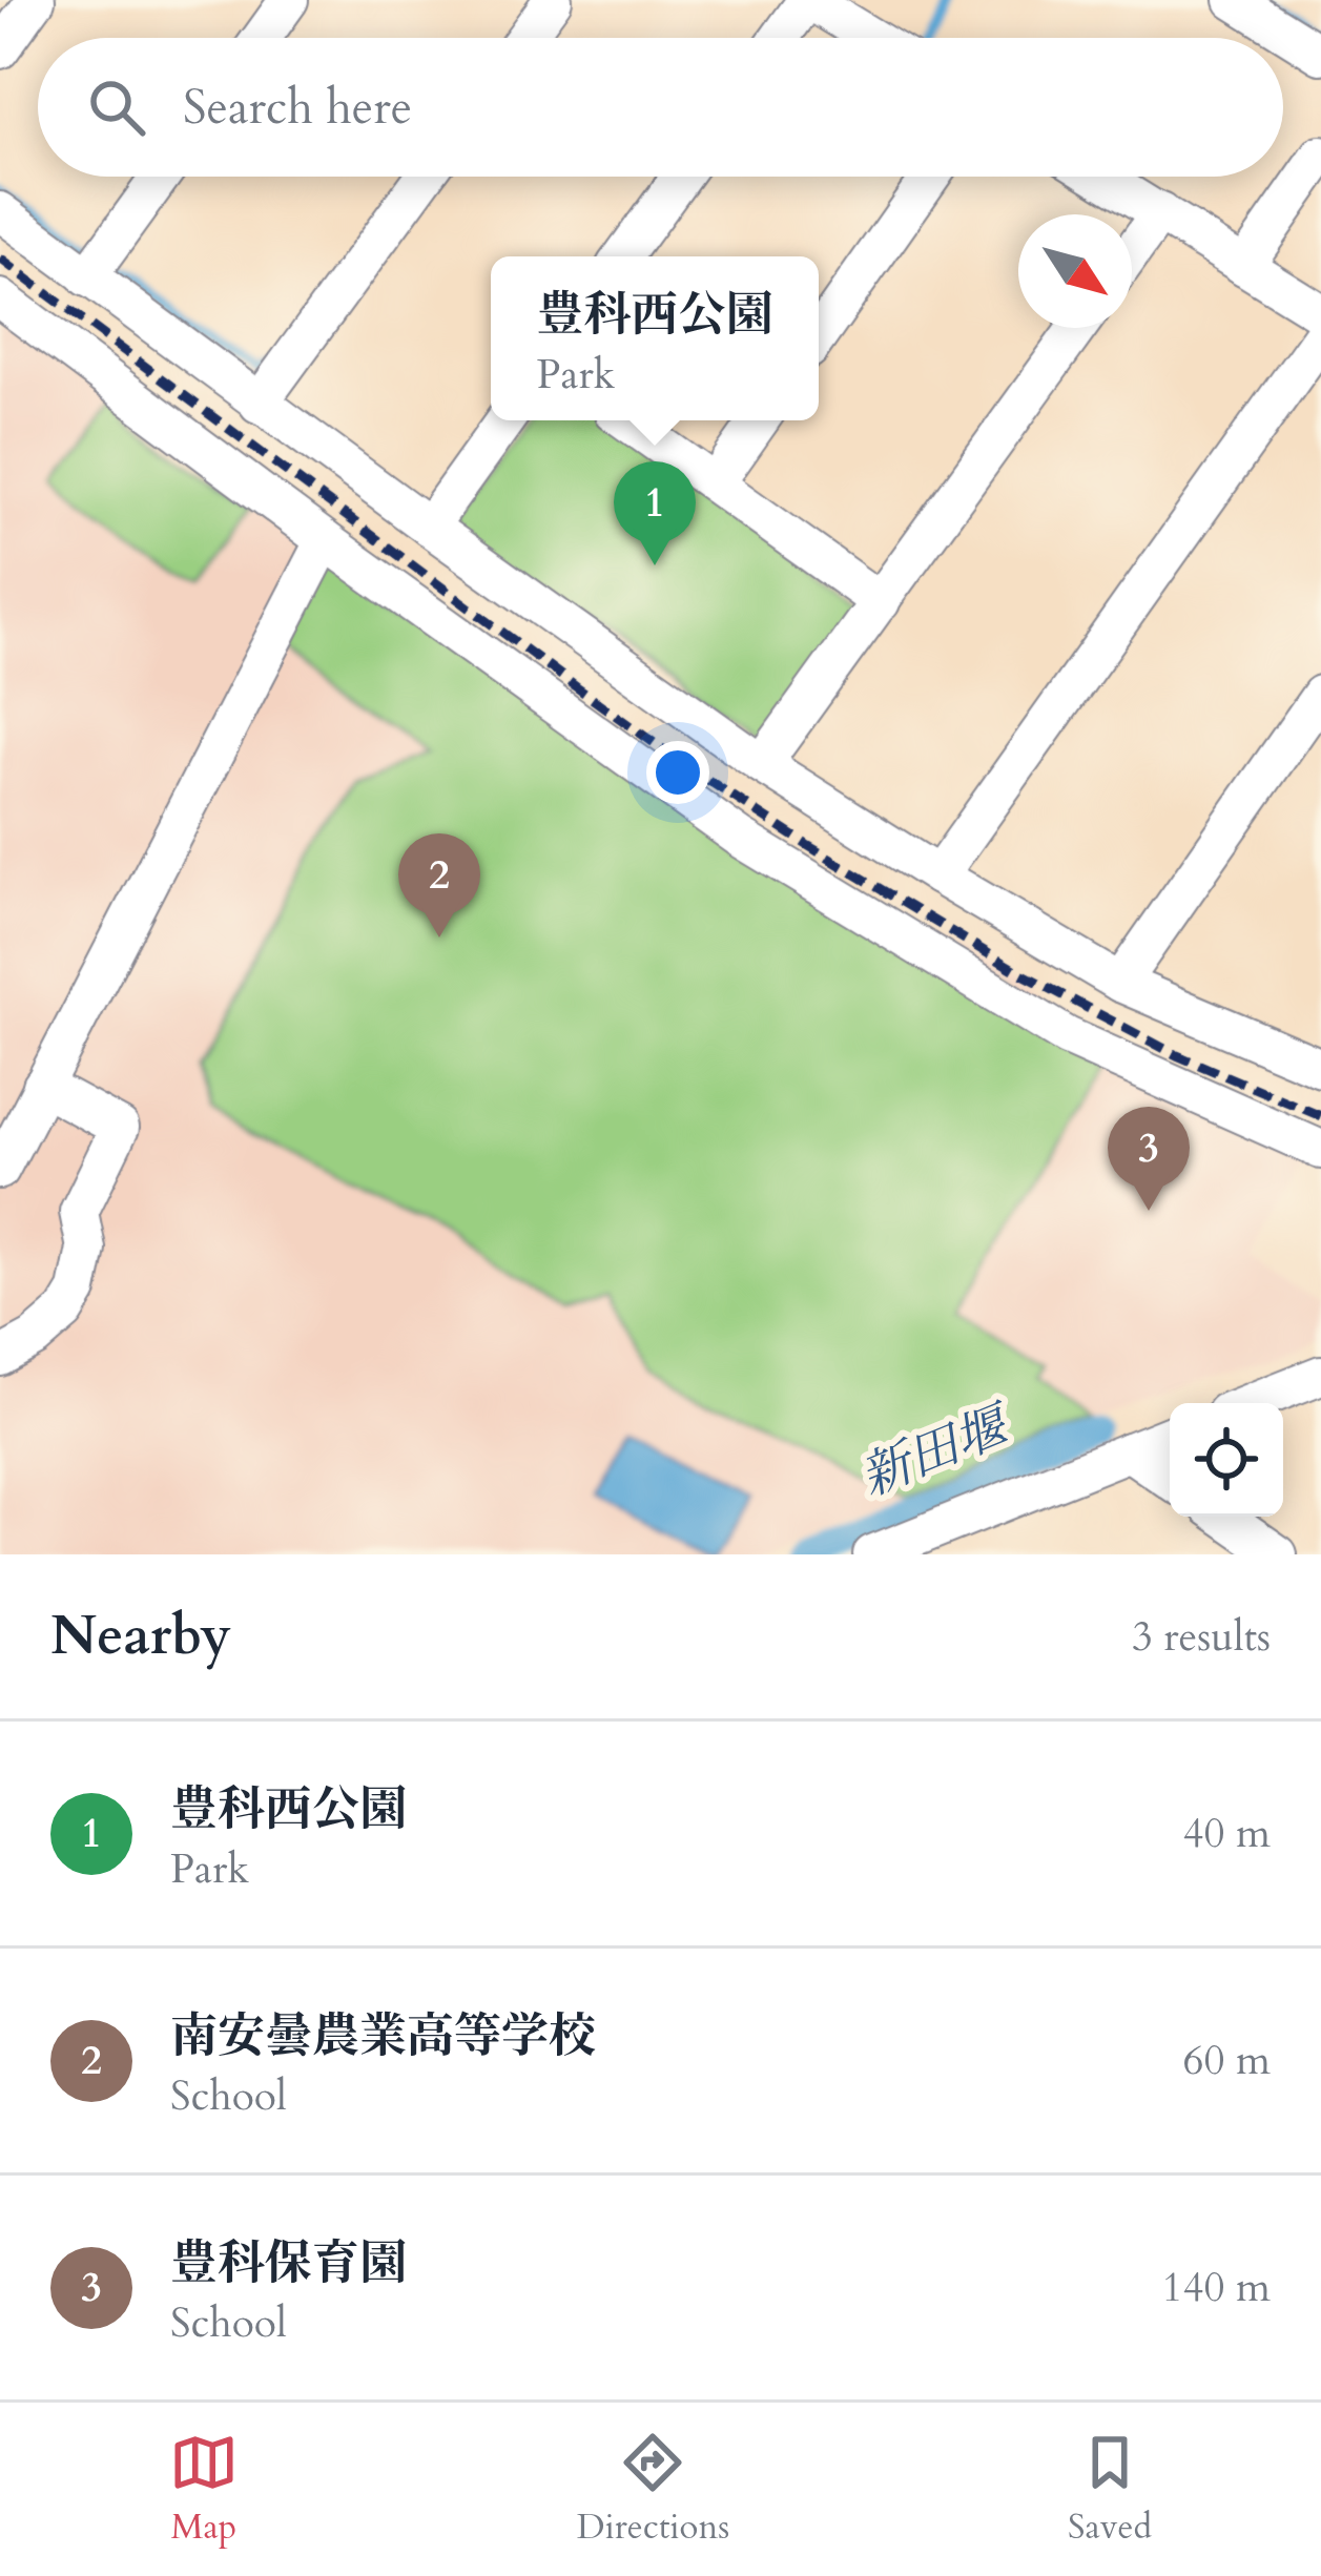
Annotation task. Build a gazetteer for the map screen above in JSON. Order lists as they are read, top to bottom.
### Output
{
  "water": ["新田堰"],
  "north": "bottom right",
  "page": {
    "search": "Search here",
    "popup": ["豊科西公園", "Park"],
    "pins": ["1", "2", "3"],
    "heading": ["Nearby", "3 results"],
    "list": [
      {
        "mark": "1",
        "name": "豊科西公園",
        "note": "Park",
        "value": "40 m"
      },
      {
        "mark": "2",
        "name": "南安曇農業高等学校",
        "note": "School",
        "value": "60 m"
      },
      {
        "mark": "3",
        "name": "豊科保育園",
        "note": "School",
        "value": "140 m"
      }
    ],
    "nav": ["Map", "Directions", "Saved"]
  }
}
